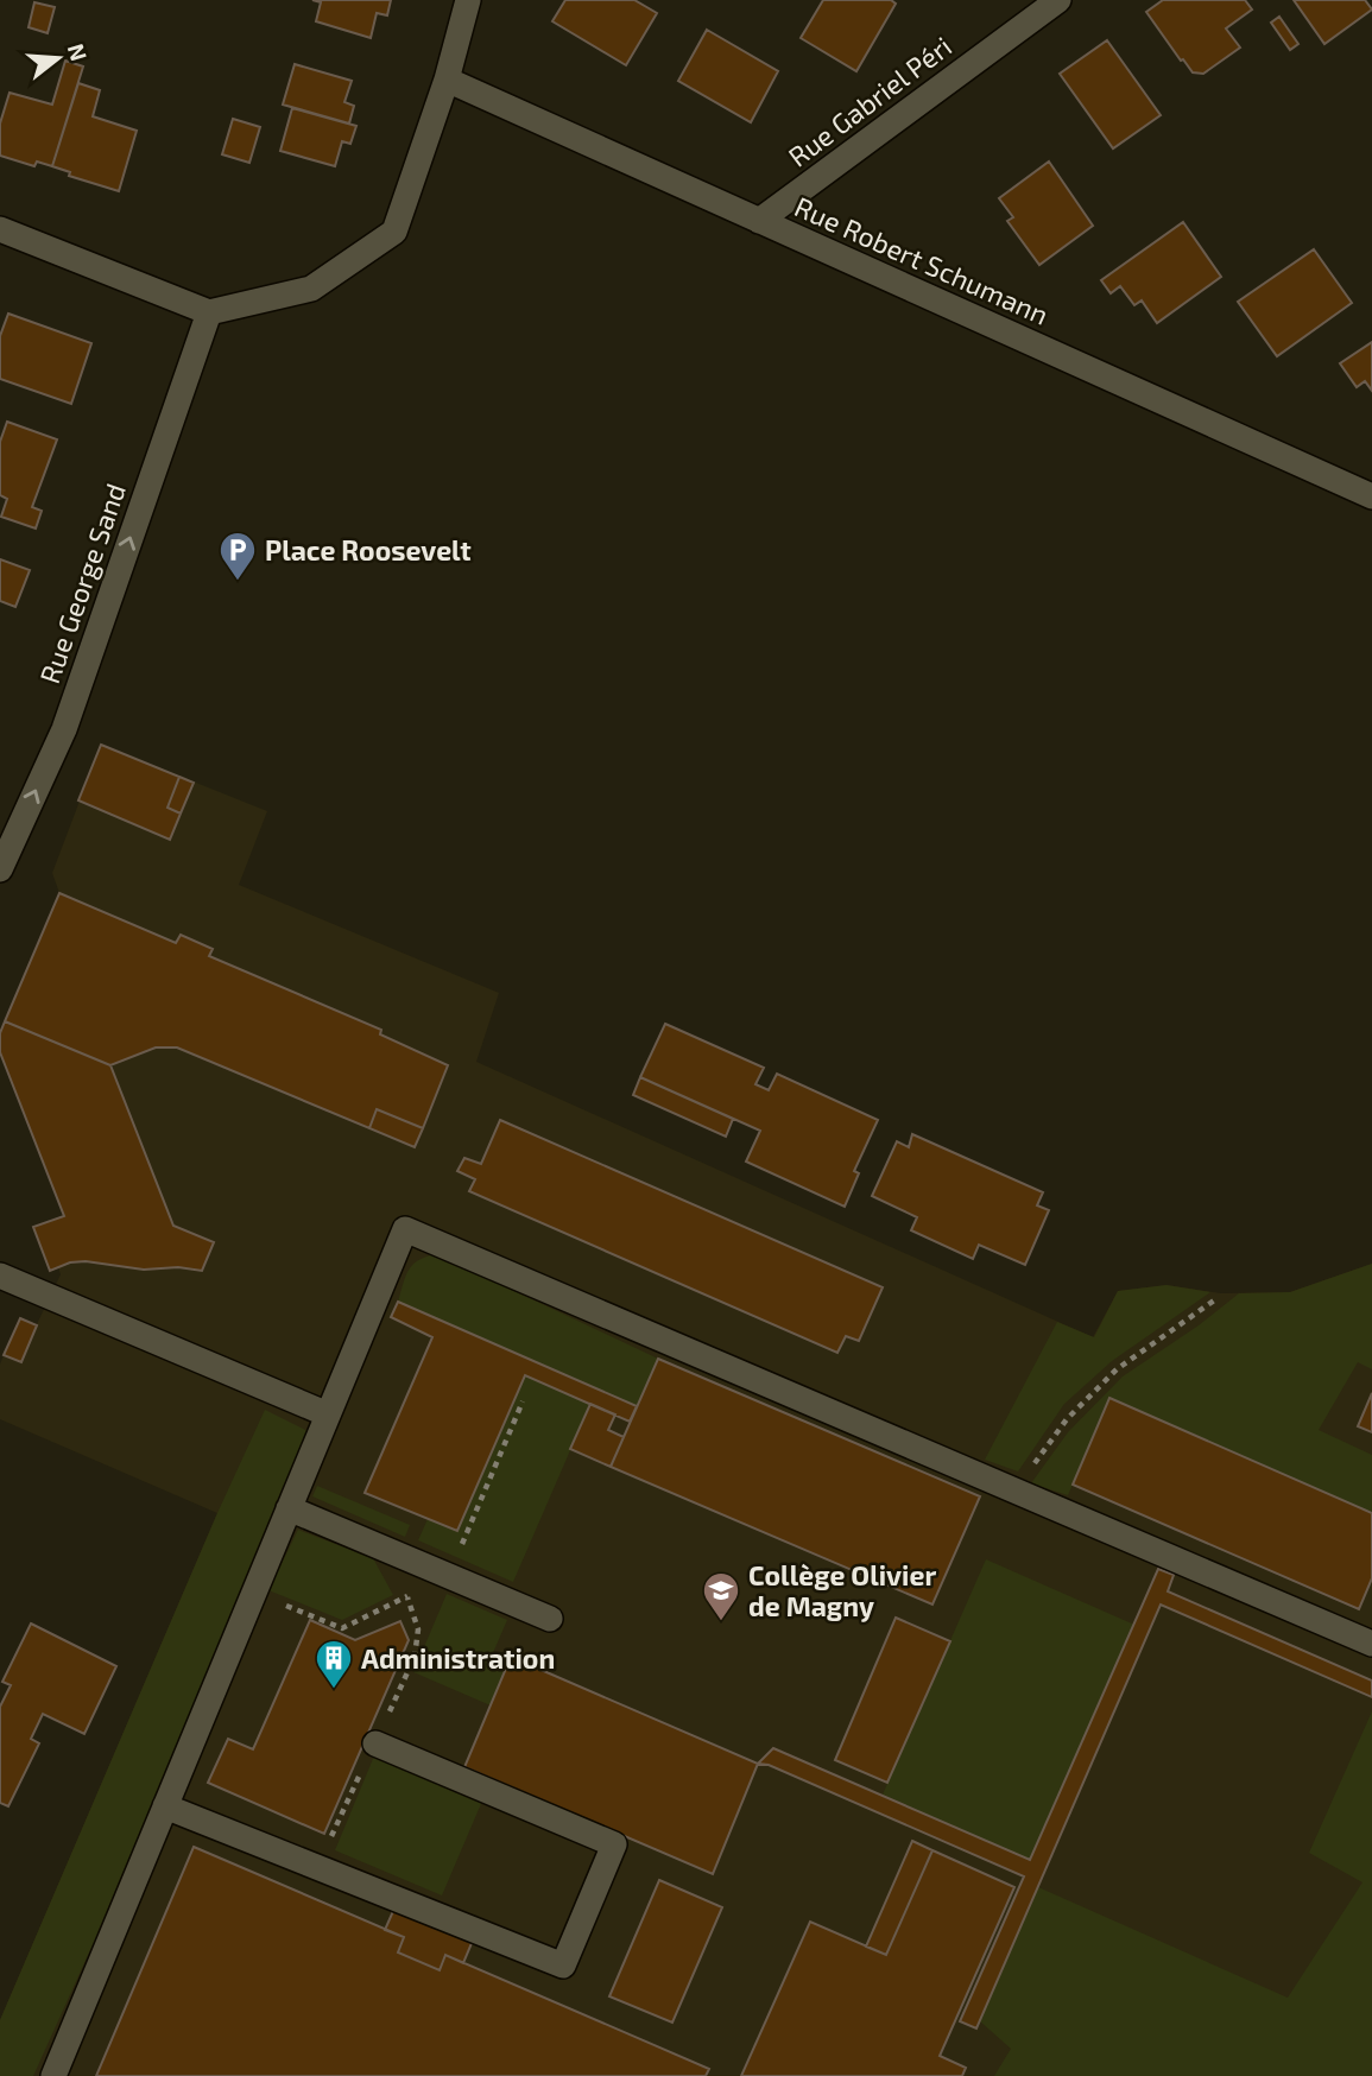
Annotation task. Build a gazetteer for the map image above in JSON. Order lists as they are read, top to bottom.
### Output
{
  "streets": {
    "street": ["Rue Gabriel Péri", "Rue Robert Schumann", "Rue George Sand"]
  },
  "crossings": [
    ["Rue Gabriel Péri", "Rue Robert Schumann"]
  ],
  "one_way": ["Rue George Sand"],
  "places": {
    "parking": ["Place Roosevelt"],
    "school or university": ["Collège Olivier de Magny"],
    "building": ["Administration"]
  },
  "north": "right"
}
